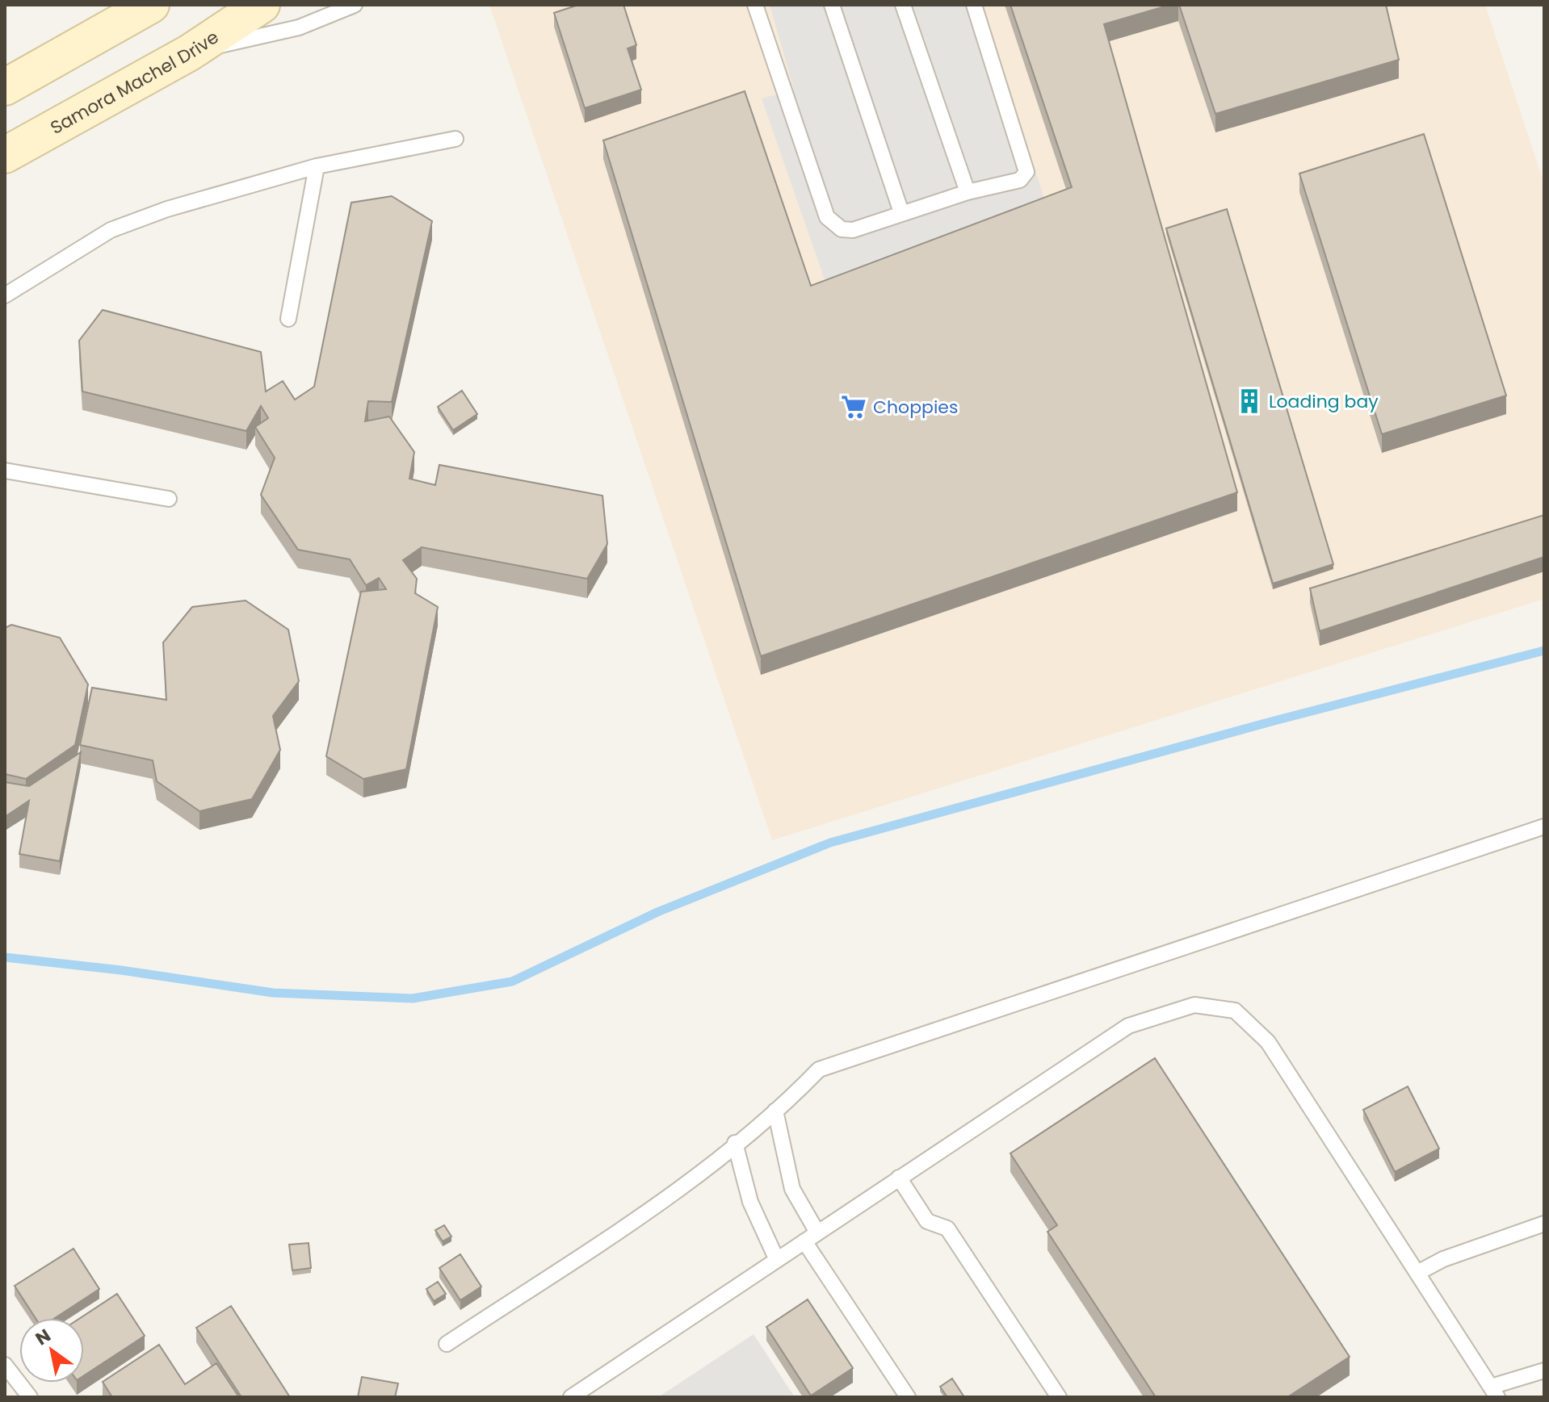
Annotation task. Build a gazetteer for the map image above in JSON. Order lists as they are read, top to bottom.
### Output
{
  "streets": {
    "main road": ["Samora Machel Drive"]
  },
  "places": {
    "building": ["Loading bay"],
    "supermarket": ["Choppies"]
  },
  "north": "top left"
}
